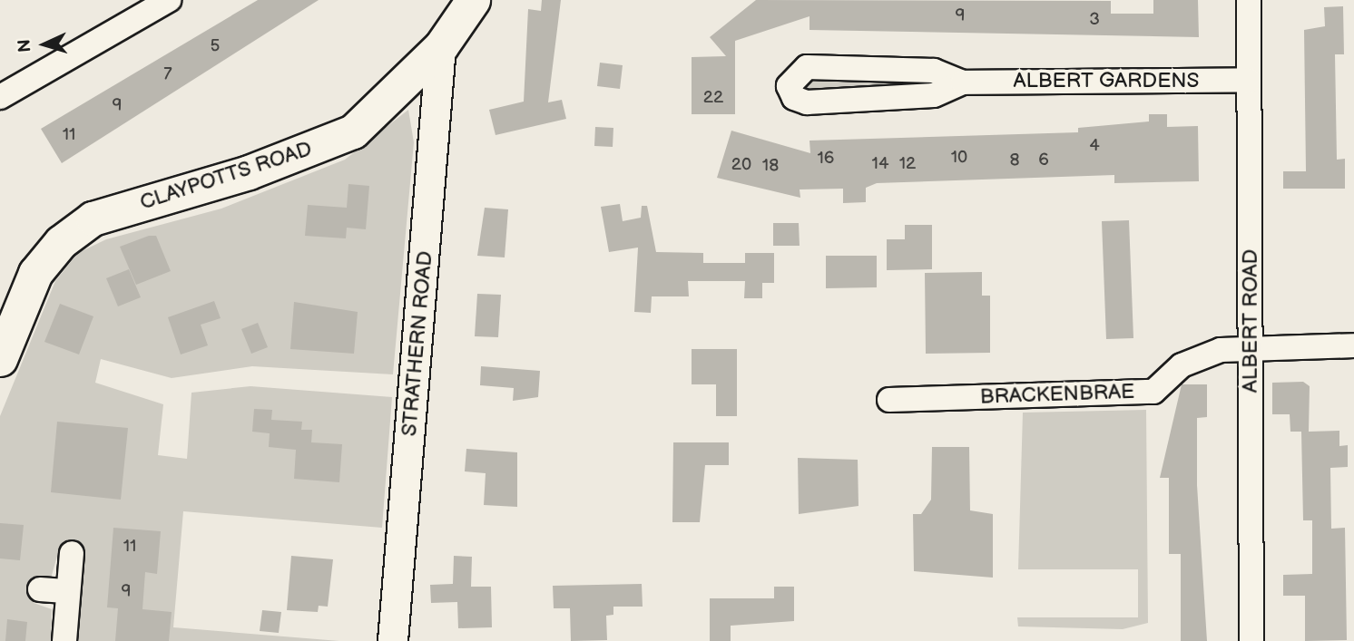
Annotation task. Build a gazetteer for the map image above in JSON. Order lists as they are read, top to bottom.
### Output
{
  "streets": {
    "main road": ["CLAYPOTTS ROAD"],
    "street": [
      "ALBERT GARDENS",
      "ALBERT ROAD",
      "STRATHERN ROAD",
      "BRACKENBRAE"
    ]
  },
  "crossings": [
    ["ALBERT GARDENS", "ALBERT ROAD"],
    ["CLAYPOTTS ROAD", "STRATHERN ROAD"],
    ["ALBERT ROAD", "BRACKENBRAE"]
  ],
  "house_numbers": [
    "9",
    "3",
    "5",
    "7",
    "22",
    "9",
    "11",
    "4",
    "10",
    "16",
    "8",
    "6",
    "14",
    "12",
    "20",
    "18",
    "11",
    "9"
  ],
  "north": "left"
}
